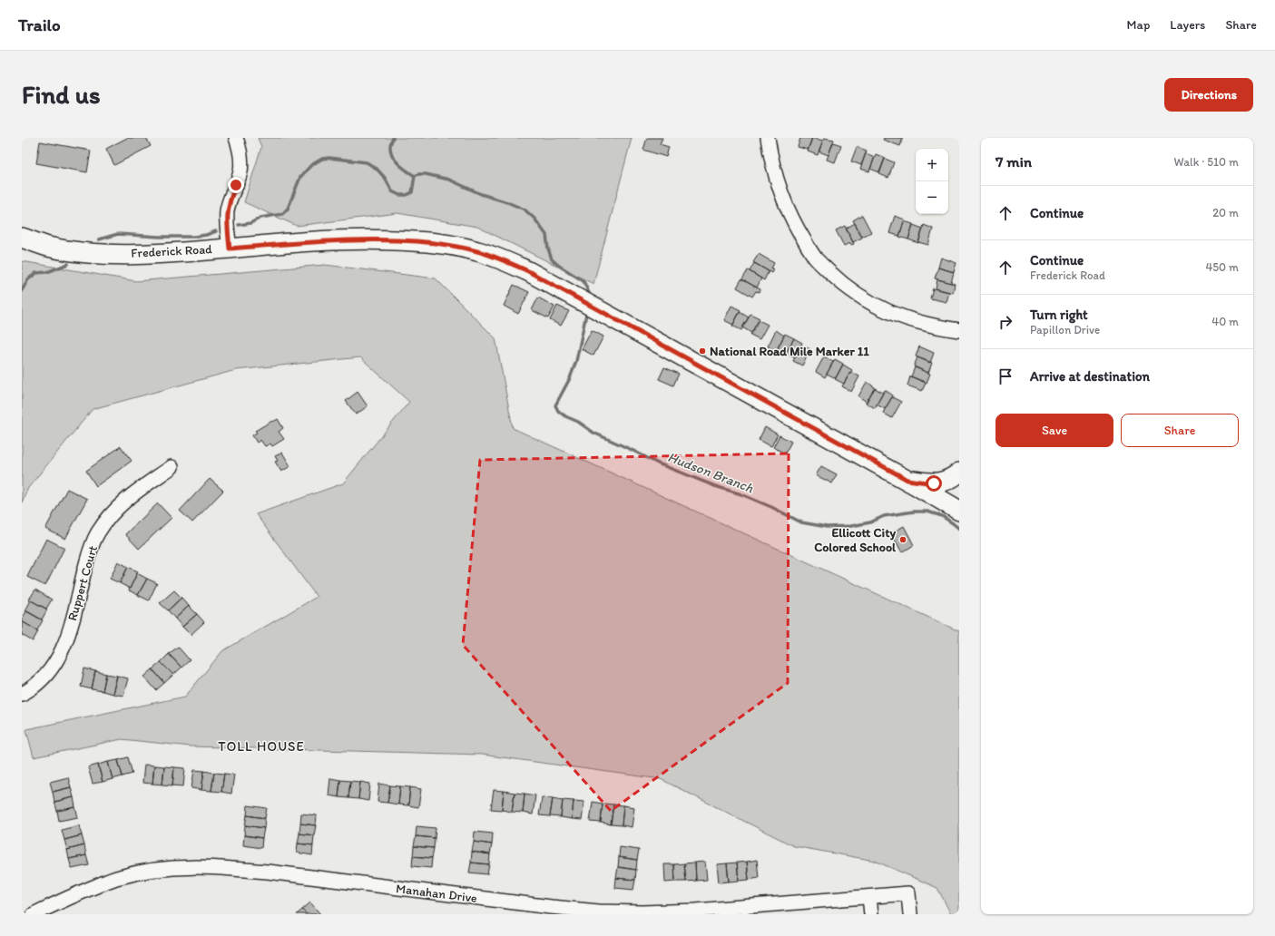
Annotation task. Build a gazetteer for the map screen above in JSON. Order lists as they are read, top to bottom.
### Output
{
  "streets": {
    "main road": ["Frederick Road"],
    "street": ["Ruppert Court", "Manahan Drive"]
  },
  "districts": ["TOLL HOUSE"],
  "water": ["Hudson Branch"],
  "places": ["National Road Mile Marker 11", "Ellicott City Colored School"],
  "page": {
    "header": "Trailo",
    "nav": ["Map", "Layers", "Share"],
    "buttons": [
      "Directions",
      ["Save", "Share"]
    ],
    "title": "Find us",
    "heading": ["7 min", "Walk · 510 m"],
    "map_buttons": ["+", "−"],
    "list": [
      ["Continue", "20 m"],
      ["Continue", "Frederick Road", "450 m"],
      ["Turn right", "Papillon Drive", "40 m"],
      "Arrive at destination"
    ]
  }
}
